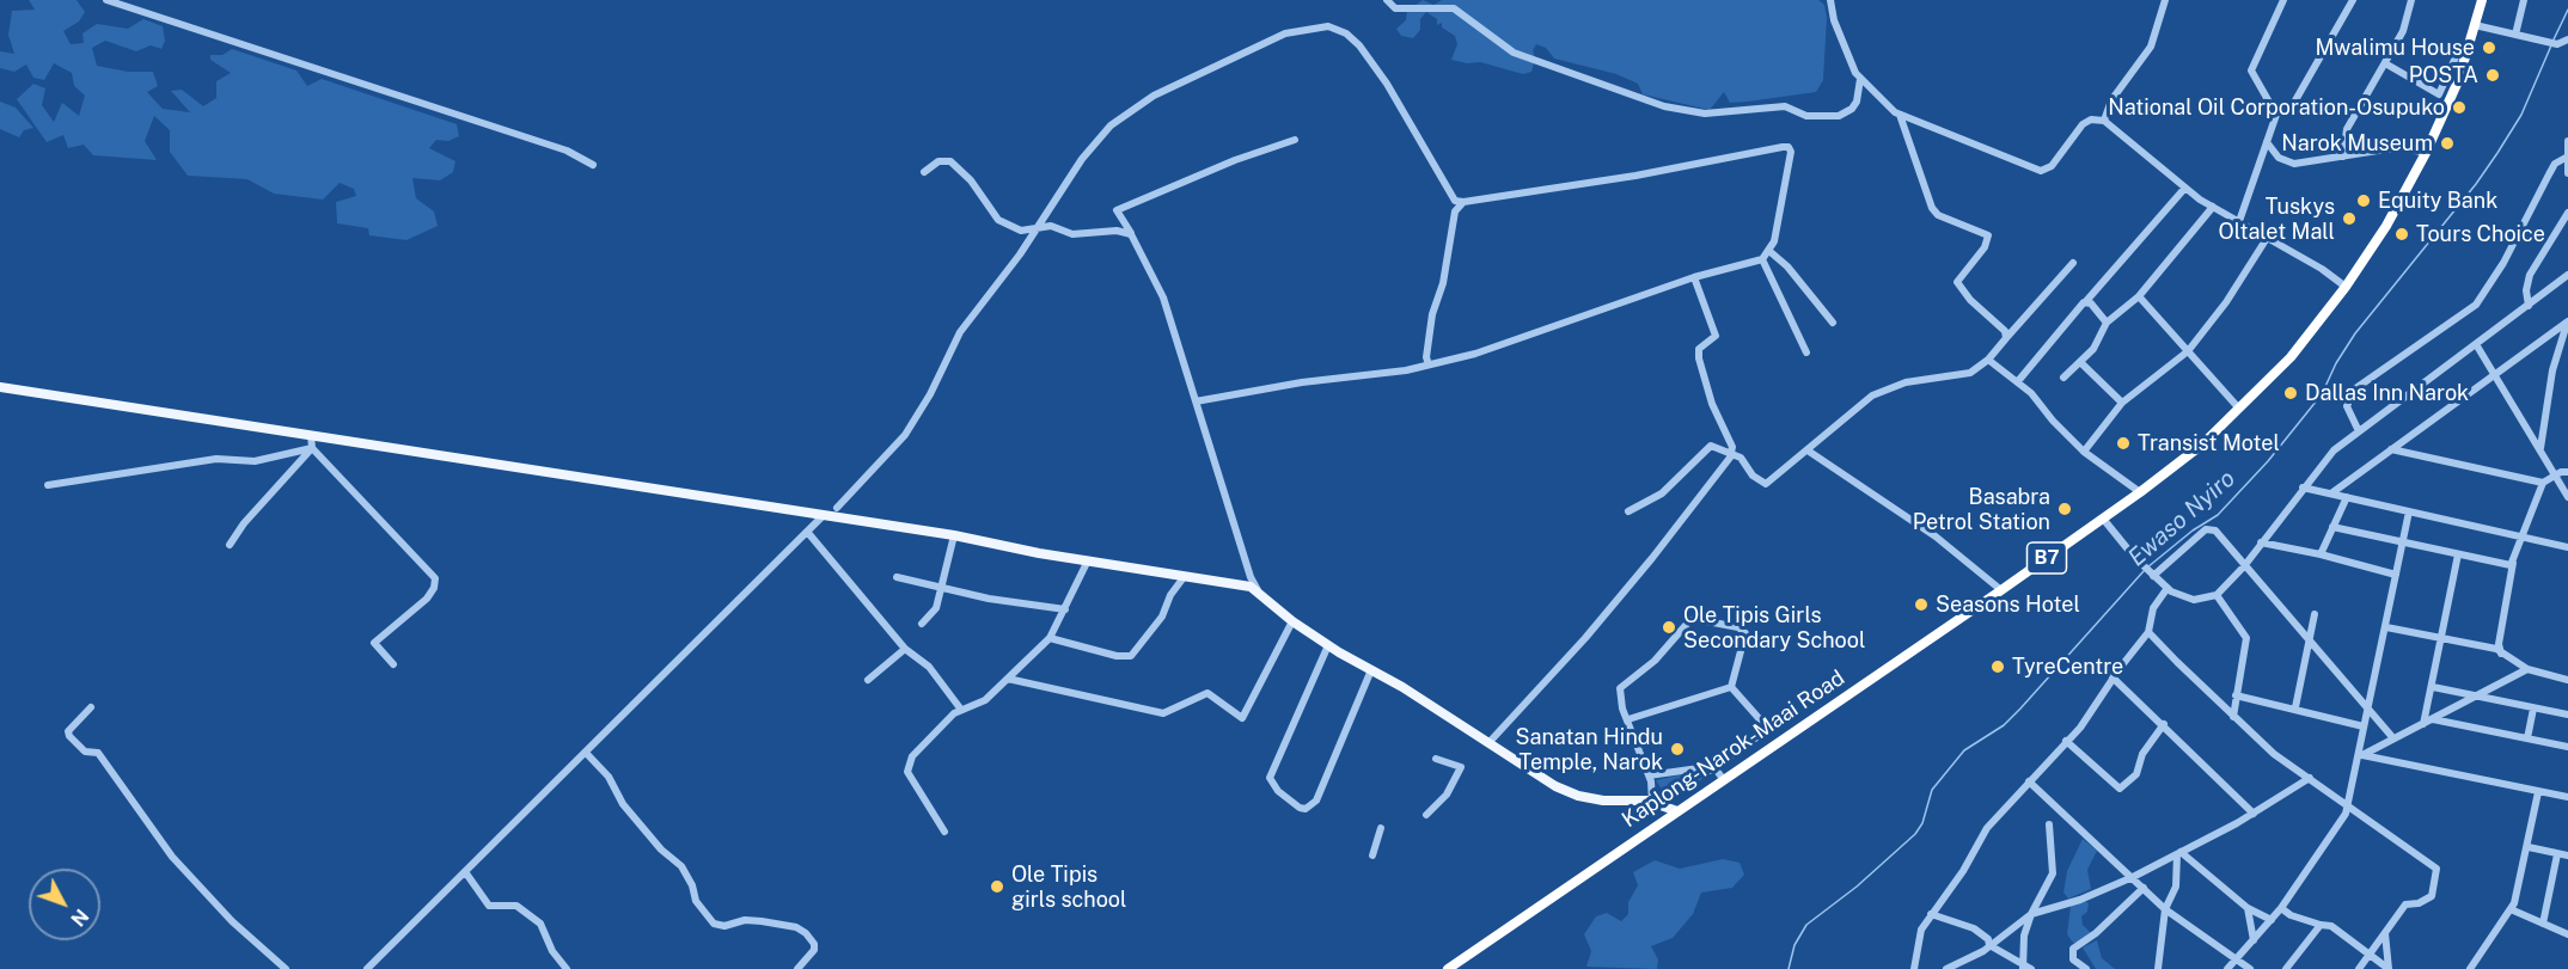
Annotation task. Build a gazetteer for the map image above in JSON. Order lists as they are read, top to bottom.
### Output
{
  "streets": {
    "highway": ["B7", "Kaplong-Narok-Maai Road"]
  },
  "water": ["Ewaso Nyiro"],
  "places": [
    "Mwalimu House",
    "POSTA",
    "National Oil Corporation-Osupuko",
    "Narok Museum",
    "Equity Bank",
    "Tuskys Oltalet Mall",
    "Tours Choice",
    "Dallas Inn Narok",
    "Transist Motel",
    "Basabra Petrol Station",
    "Seasons Hotel",
    "Ole Tipis Girls Secondary School",
    "TyreCentre",
    "Sanatan Hindu Temple, Narok",
    "Ole Tipis girls school"
  ],
  "north": "bottom right"
}
